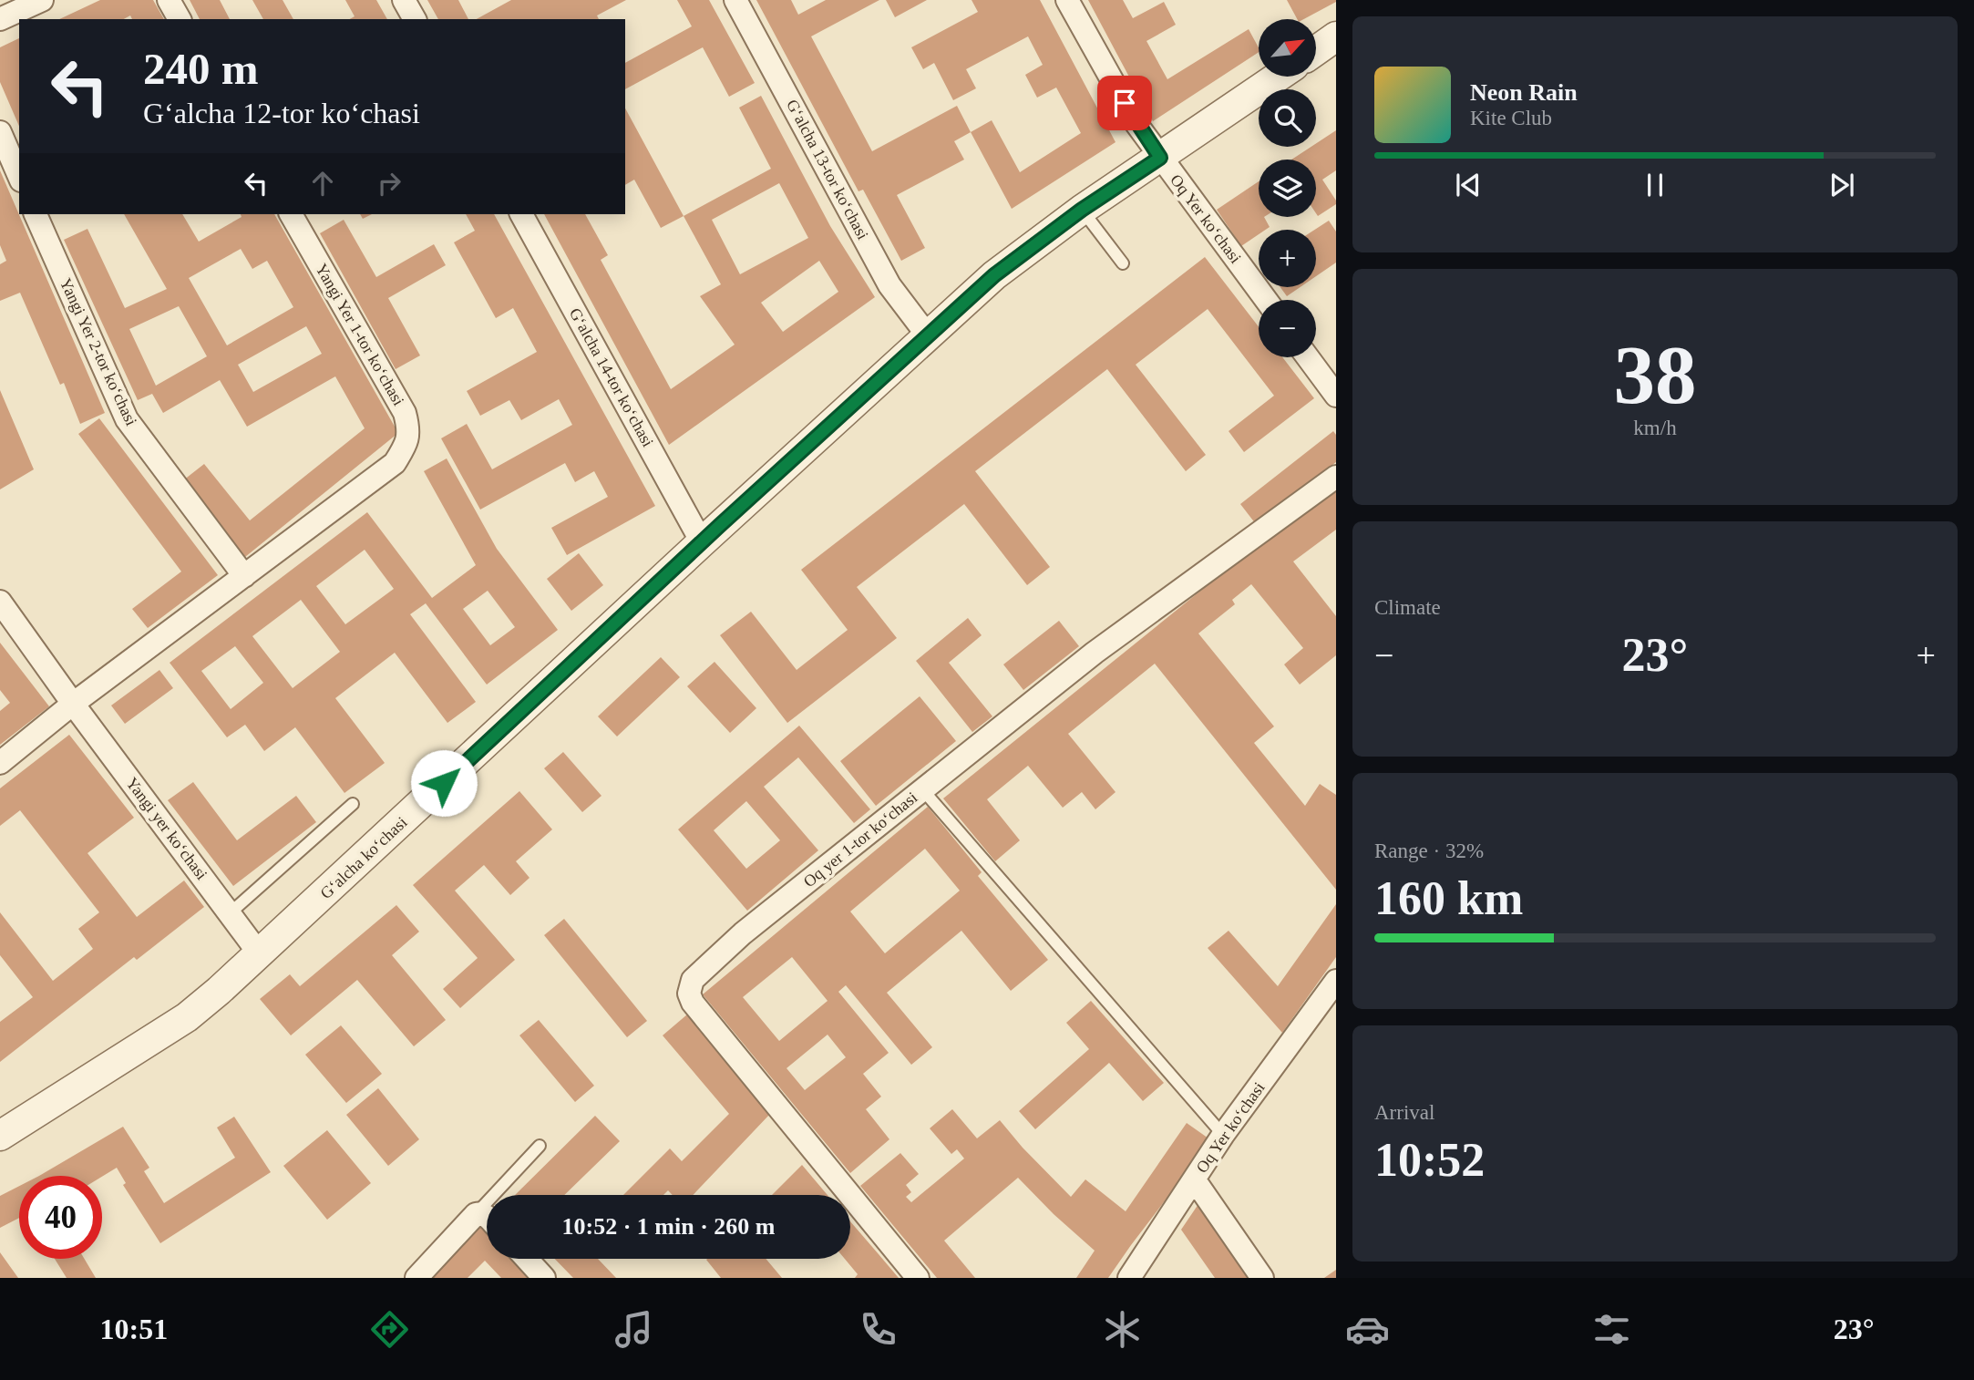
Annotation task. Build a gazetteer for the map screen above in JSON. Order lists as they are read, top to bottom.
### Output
{
  "streets": {
    "street": [
      "Gʻalcha 13-tor koʻchasi",
      "Oq Yer koʻchasi",
      "Yangi Yer 1-tor koʻchasi",
      "Yangi Yer 2-tor koʻchasi",
      "Gʻalcha 14-tor koʻchasi",
      "Yangi yer koʻchasi",
      "Oq yer 1-tor koʻchasi",
      "Gʻalcha koʻchasi"
    ]
  },
  "crossings": [
    ["Gʻalcha 13-tor koʻchasi", "Gʻalcha koʻchasi"],
    ["Oq Yer koʻchasi", "Gʻalcha koʻchasi"],
    ["Yangi Yer 1-tor koʻchasi", "Yangi Yer 2-tor koʻchasi"],
    ["Gʻalcha 14-tor koʻchasi", "Gʻalcha koʻchasi"],
    ["Yangi yer koʻchasi", "Gʻalcha koʻchasi"]
  ],
  "north": "top right",
  "page": {
    "map_buttons": ["+", "−"],
    "turn": ["240 m", "Gʻalcha 12-tor koʻchasi"],
    "song": ["Neon Rain", "Kite Club"],
    "tile": [
      ["38", "km/h"],
      "Climate",
      ["Range · 32%", "160 km"],
      ["Arrival", "10:52"]
    ],
    "heat": ["−", "23°", "+"],
    "limit": "40",
    "trip": "10:52 · 1 min · 260 m",
    "tabs": ["10:51", "23°"]
  }
}
